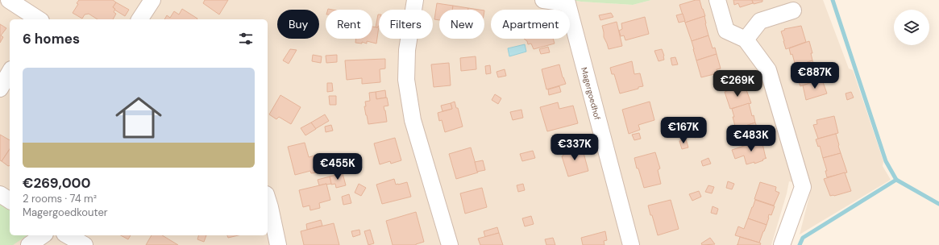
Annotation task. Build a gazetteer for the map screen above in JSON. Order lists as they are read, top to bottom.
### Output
{
  "streets": {
    "street": ["Magergoedhof"]
  },
  "page": {
    "chip": [
      "Buy",
      "Rent",
      "Filters",
      "New",
      "Apartment"
    ],
    "heading": "6 homes",
    "list": [
      {
        "name": "€269,000",
        "note": "2 rooms · 74 m² · Magergoedkouter"
      }
    ],
    "price": [
      "€887K",
      "€269K",
      "€167K",
      "€483K",
      "€337K",
      "€455K"
    ]
  }
}
